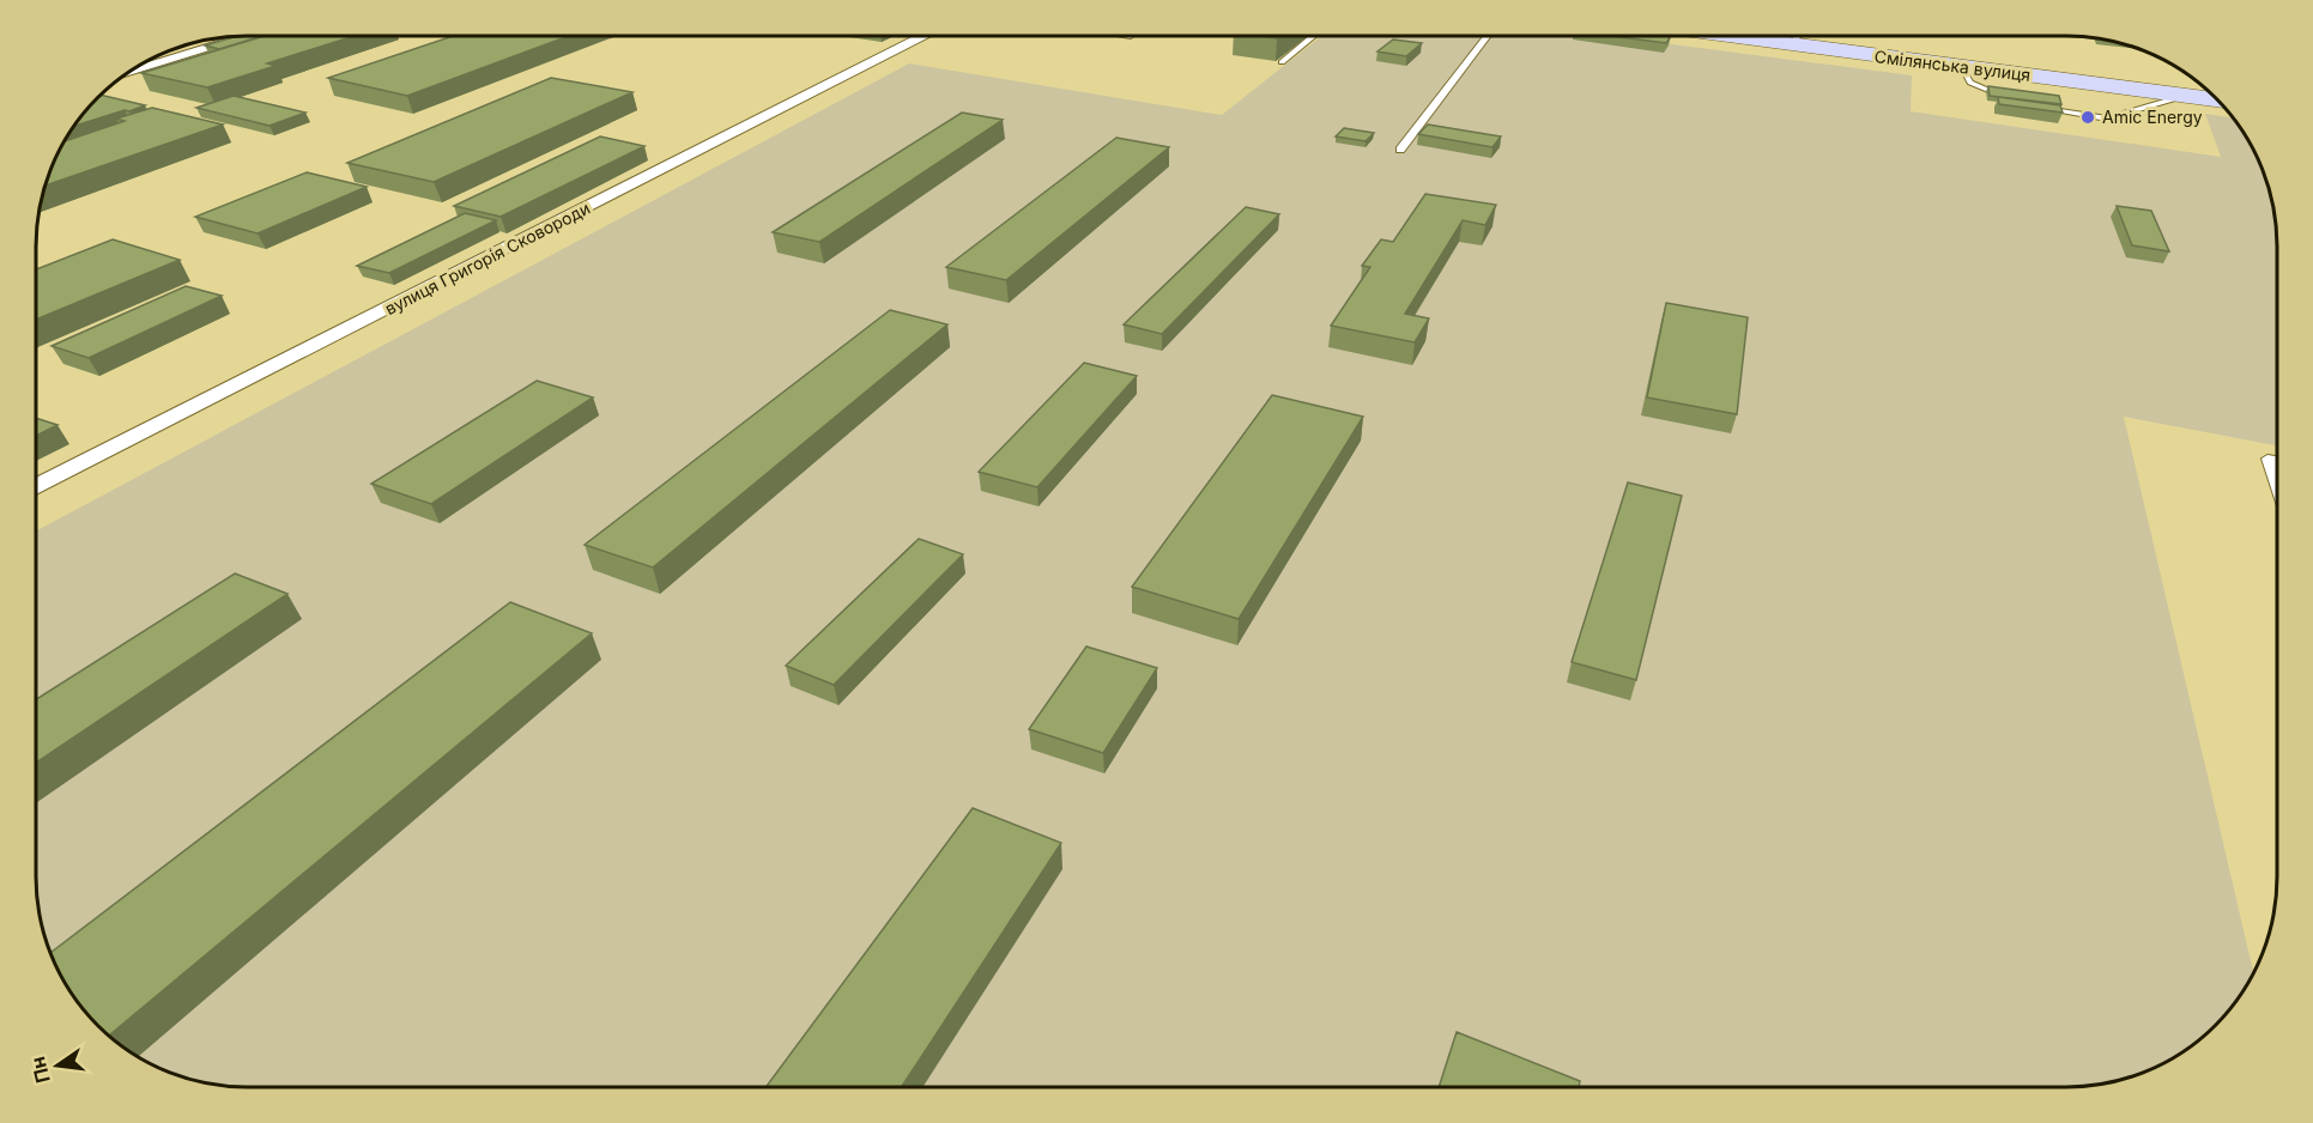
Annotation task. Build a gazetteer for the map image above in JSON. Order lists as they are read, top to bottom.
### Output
{
  "streets": {
    "main road": ["Смілянська вулиця"],
    "street": ["вулиця Григорія Сковороди"]
  },
  "places": ["Amic Energy"],
  "north": "left"
}
